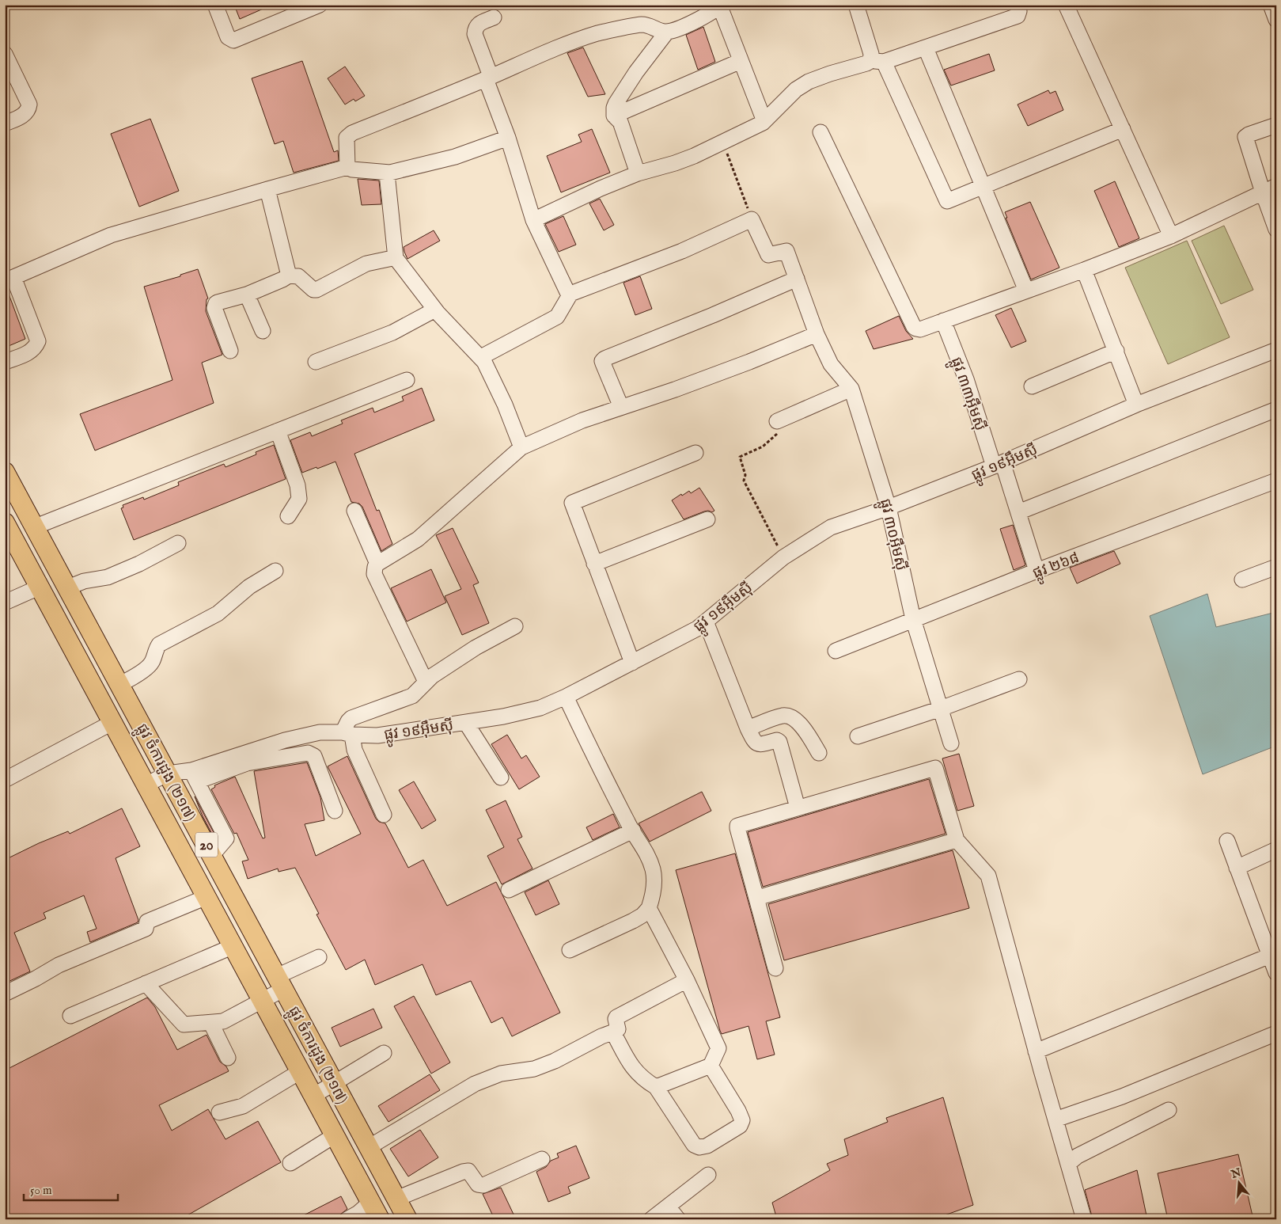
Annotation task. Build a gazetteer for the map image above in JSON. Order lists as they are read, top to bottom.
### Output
{
  "streets": {
    "main road": ["ផ្លូវ ចំការដូង (២១៧)", "20"],
    "street": [
      "ផ្លូវ ៣៣អ៊ឹមស៊ី",
      "ផ្លូវ ១៩អ៊ឹមស៊ី",
      "ផ្លូវ ៣០អ៊ឹមស៊ី",
      "ផ្លូវ ២៦៨"
    ]
  },
  "crossings": [
    ["ផ្លូវ ៣៣អ៊ឹមស៊ី", "ផ្លូវ ១៩អ៊ឹមស៊ី"],
    ["ផ្លូវ ៣៣អ៊ឹមស៊ី", "ផ្លូវ ២៦៨"],
    ["ផ្លូវ ១៩អ៊ឹមស៊ី", "ផ្លូវ ៣០អ៊ឹមស៊ី"],
    ["ផ្លូវ ១៩អ៊ឹមស៊ី", "ផ្លូវ ចំការដូង (២១៧)"],
    ["ផ្លូវ ៣០អ៊ឹមស៊ី", "ផ្លូវ ២៦៨"]
  ],
  "scale_bar": "50 m",
  "north": "top"
}
